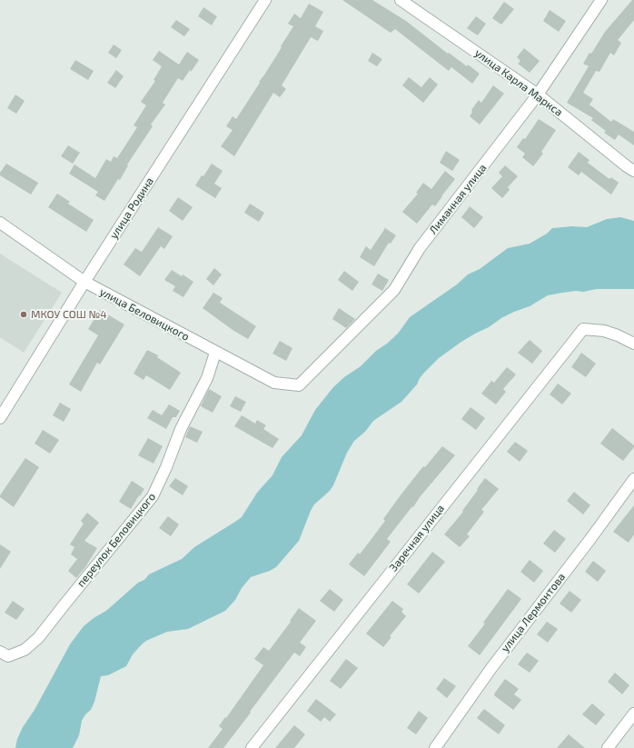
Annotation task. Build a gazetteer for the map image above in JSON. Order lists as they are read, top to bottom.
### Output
{
  "streets": {
    "street": [
      "улица Карла Маркса",
      "Лиманная улица",
      "улица Родина",
      "улица Беловицкого",
      "Заречная улица",
      "переулок Беловицкого",
      "улица Лермонтова"
    ]
  },
  "crossings": [
    ["улица Карла Маркса", "Лиманная улица"],
    ["Лиманная улица", "улица Беловицкого"],
    ["улица Родина", "улица Беловицкого"],
    ["улица Беловицкого", "переулок Беловицкого"]
  ],
  "places": ["МКОУ СОШ №4"]
}
